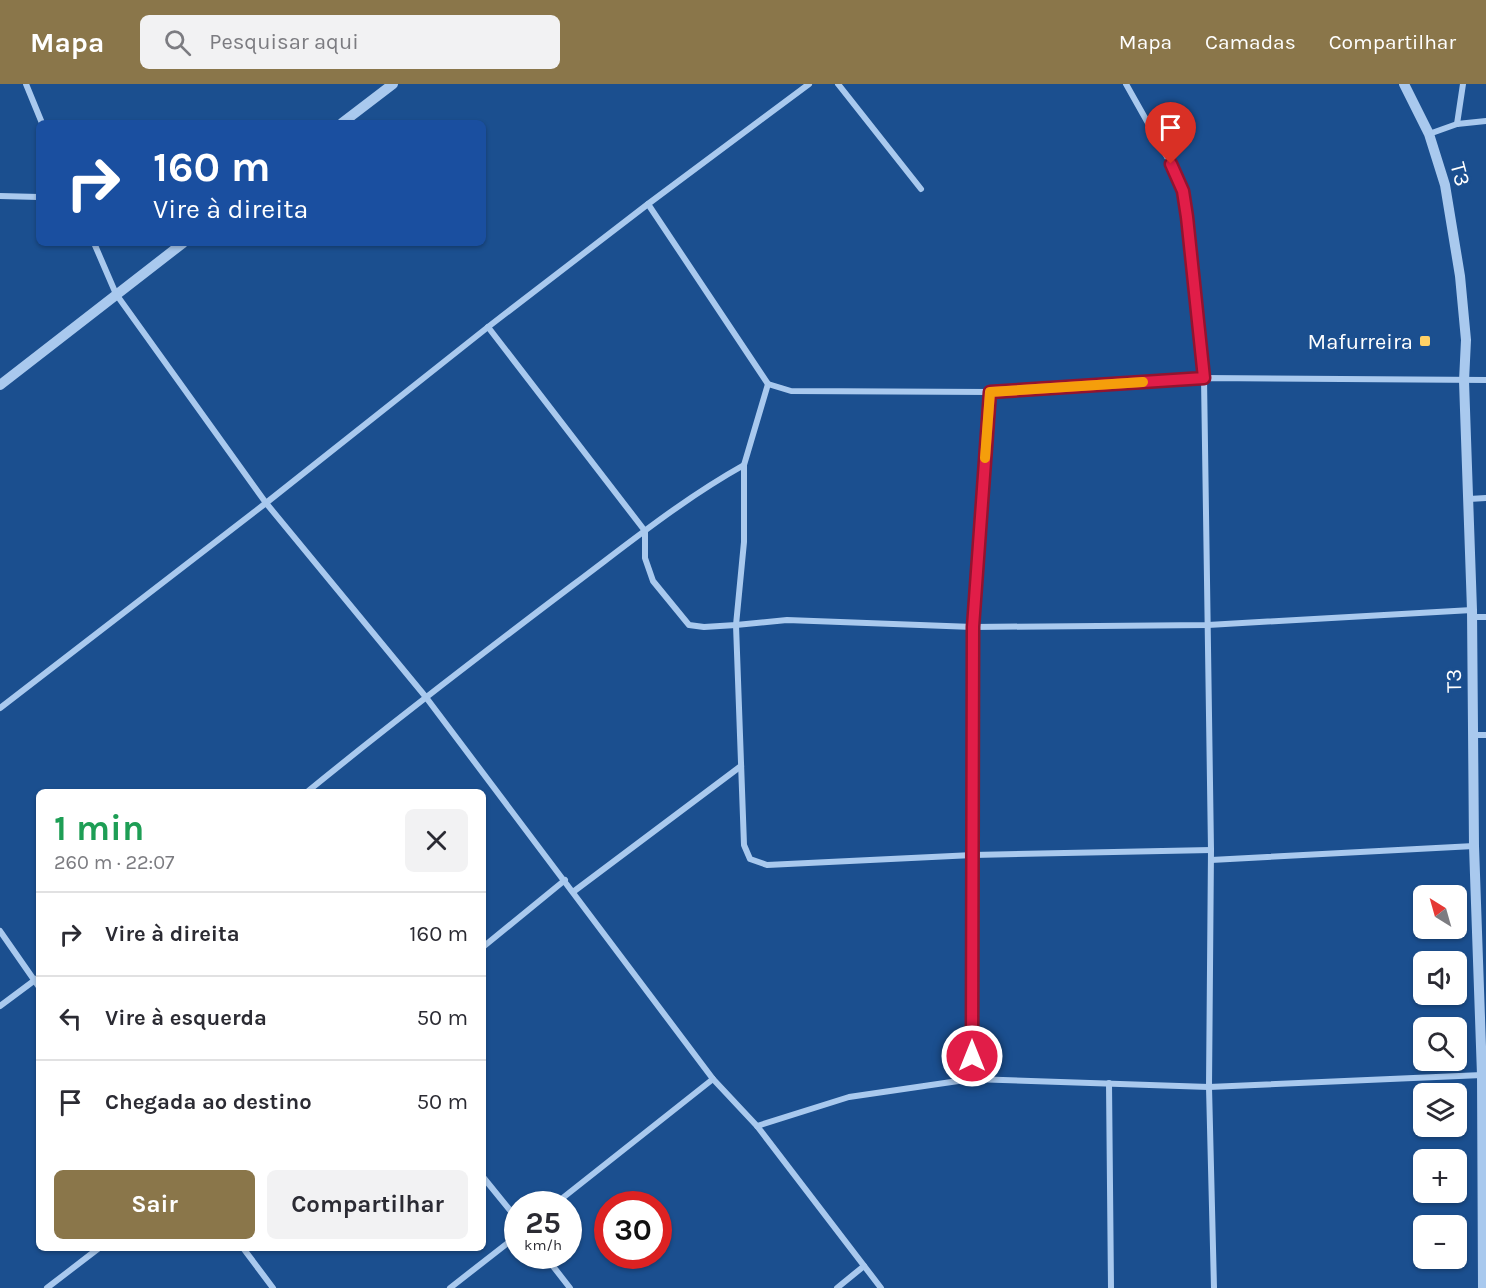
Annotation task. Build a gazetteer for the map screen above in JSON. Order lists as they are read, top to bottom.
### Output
{
  "streets": {
    "street": ["T3"]
  },
  "places": {
    "transit": ["Mafurreira"]
  },
  "north": "top left",
  "page": {
    "header": "Mapa",
    "search": "Pesquisar aqui",
    "nav": ["Mapa", "Camadas", "Compartilhar"],
    "turn": ["160 m", "Vire à direita"],
    "heading": ["1 min", "260 m · 22:07"],
    "map_buttons": ["+", "−"],
    "list": [
      {
        "name": "Vire à direita",
        "value": "160 m"
      },
      {
        "name": "Vire à esquerda",
        "value": "50 m"
      },
      {
        "name": "Chegada ao destino",
        "value": "50 m"
      }
    ],
    "buttons": ["Sair", "Compartilhar"],
    "speed": "25 km/h",
    "limit": "30"
  }
}
